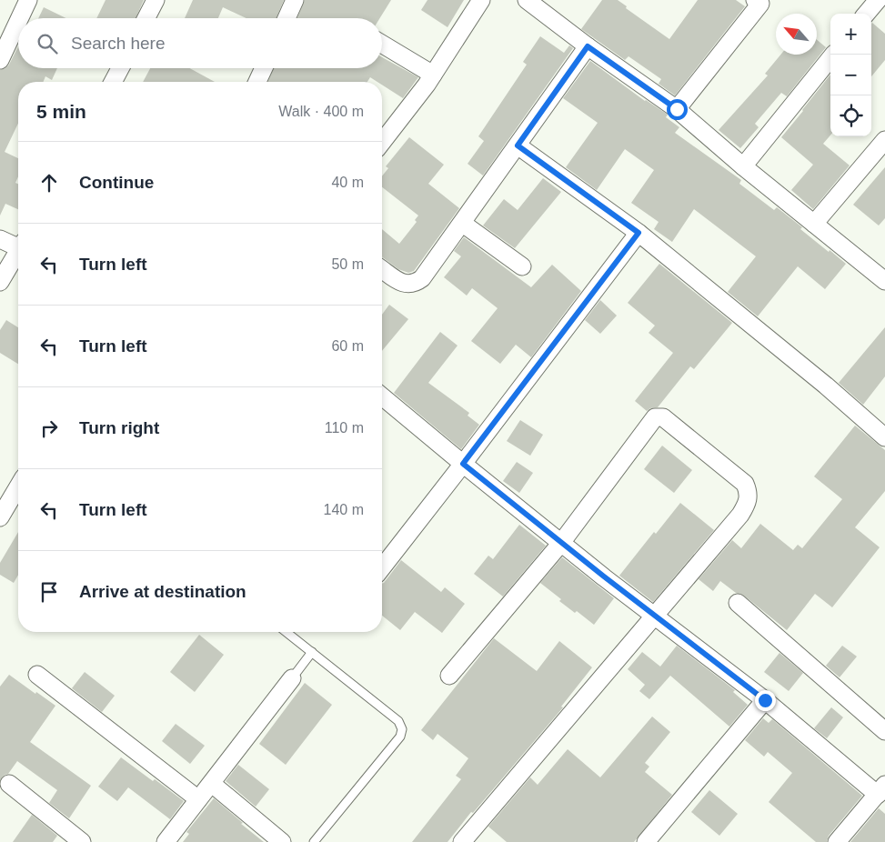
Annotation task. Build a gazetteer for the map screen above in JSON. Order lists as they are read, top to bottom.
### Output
{
  "north": "top left",
  "page": {
    "map_buttons": ["+", "−"],
    "search": "Search here",
    "heading": ["5 min", "Walk · 400 m"],
    "list": [
      ["Continue", "40 m"],
      ["Turn left", "50 m"],
      ["Turn left", "60 m"],
      ["Turn right", "110 m"],
      ["Turn left", "140 m"],
      "Arrive at destination"
    ]
  }
}
